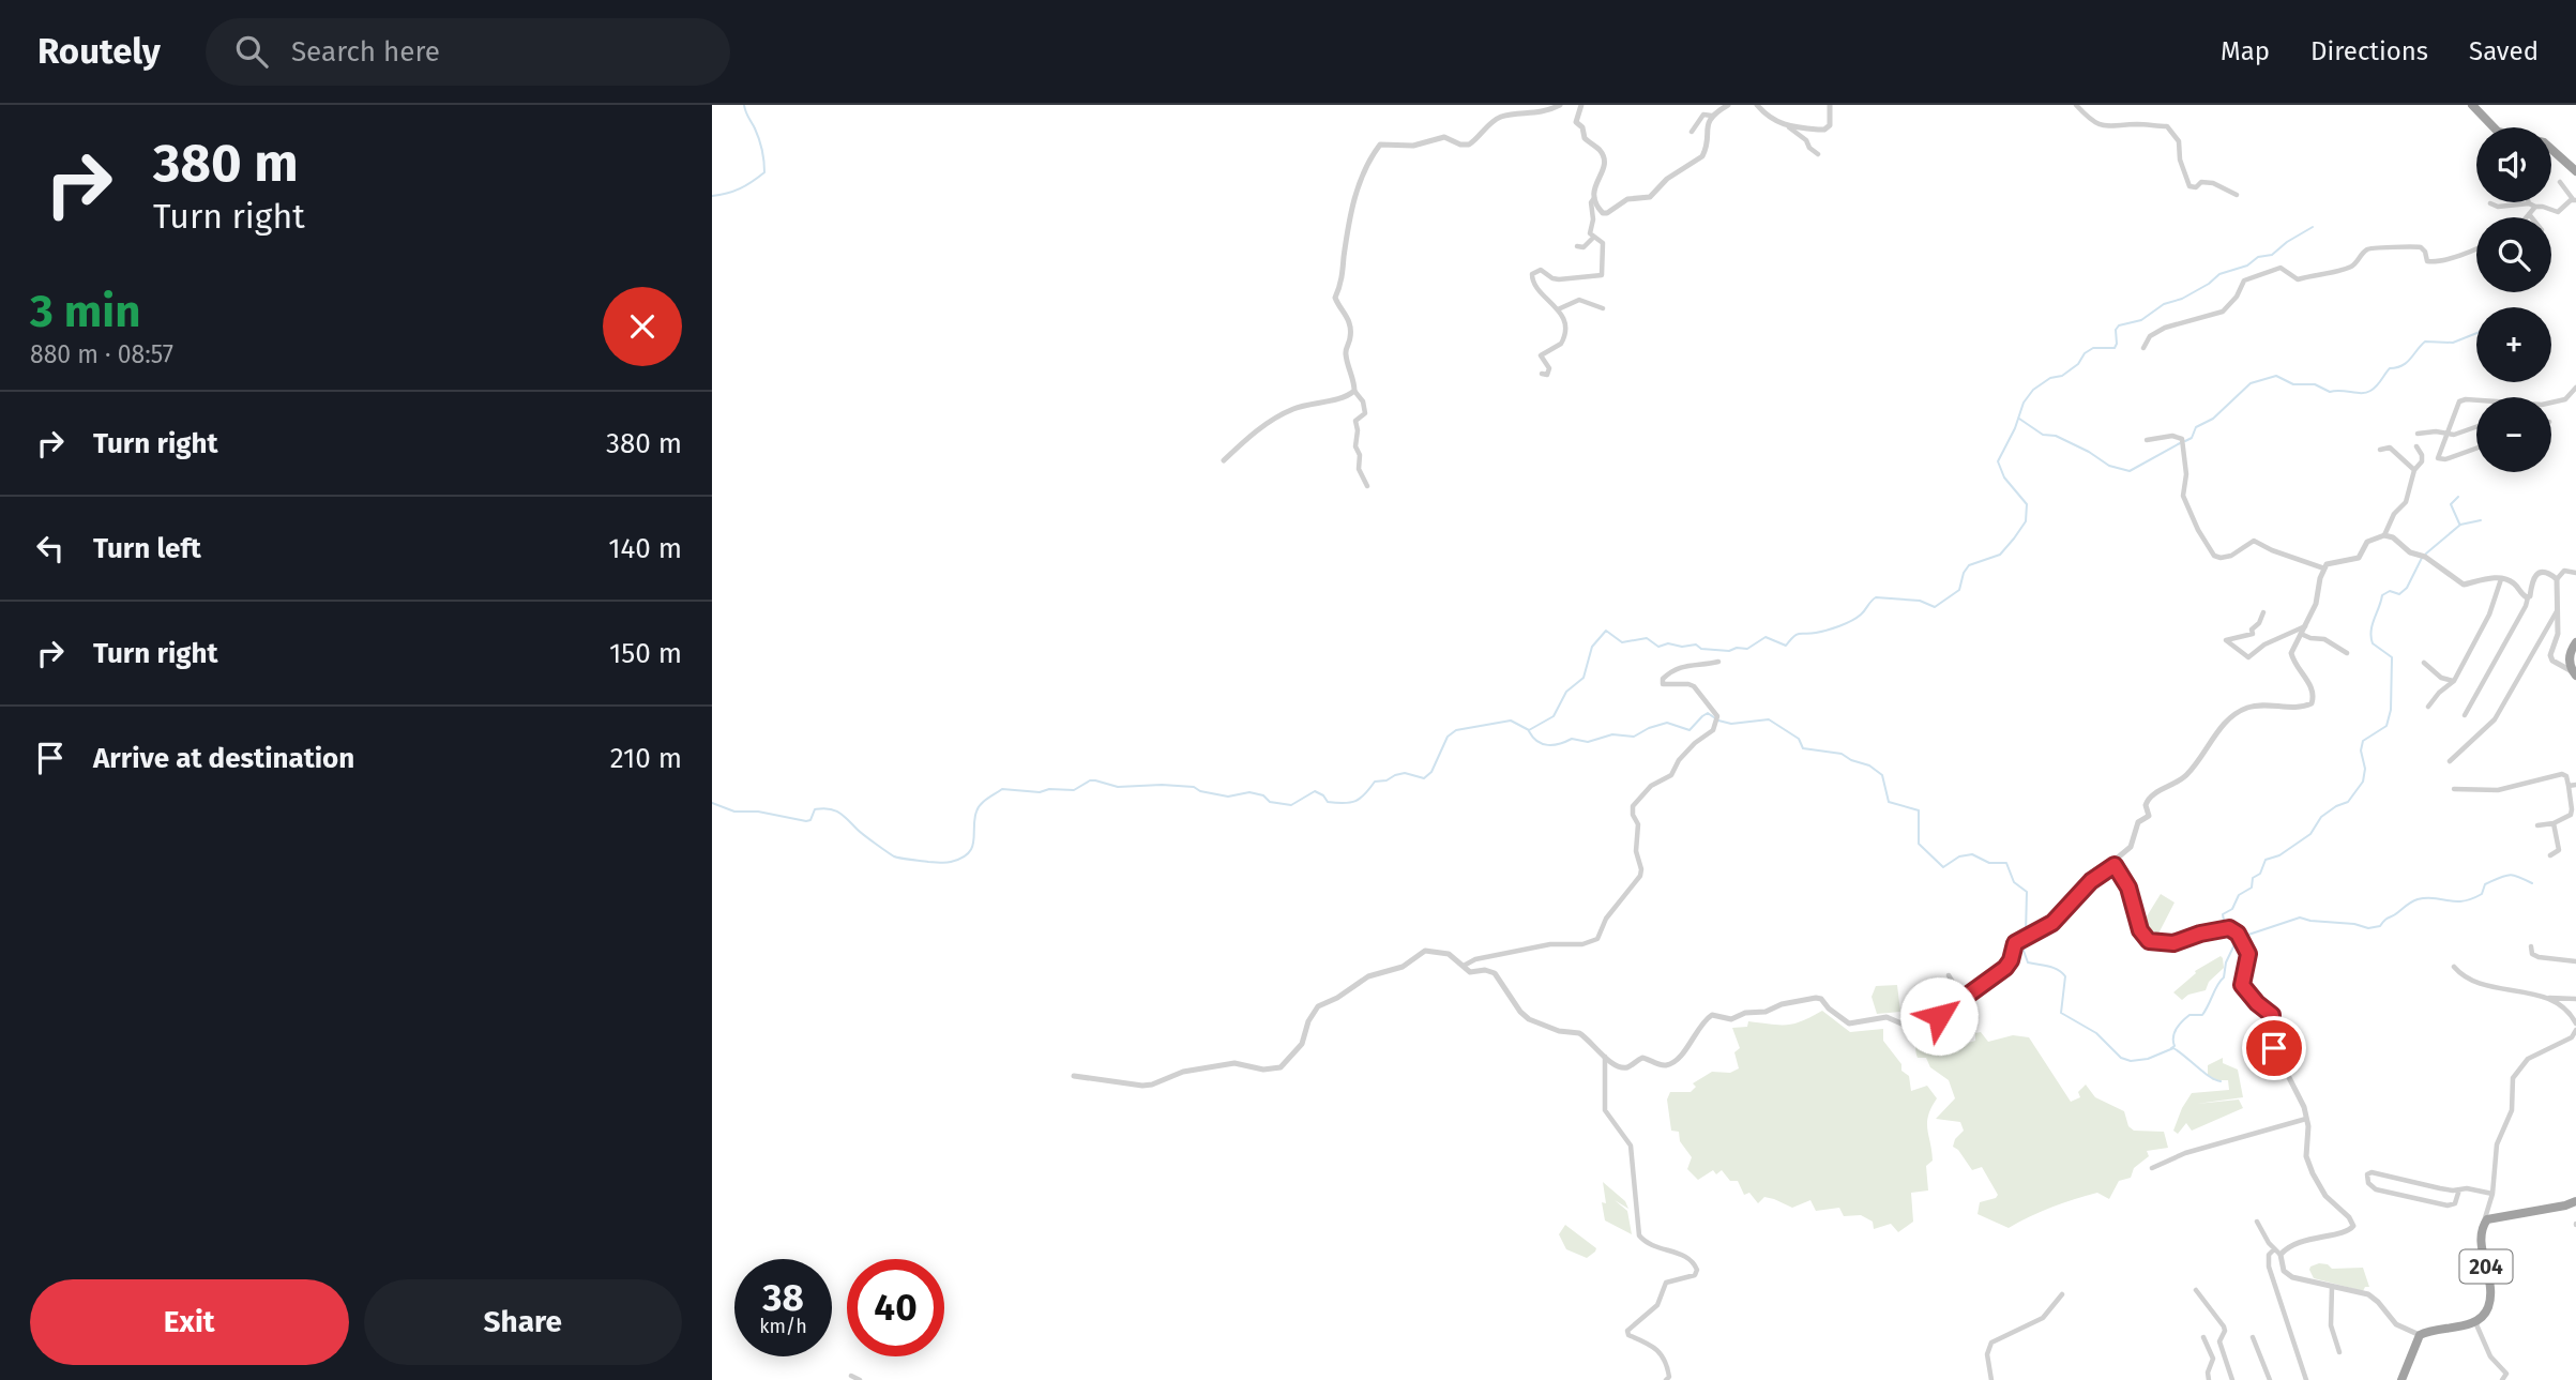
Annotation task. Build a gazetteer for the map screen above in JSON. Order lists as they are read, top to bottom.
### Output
{
  "streets": {
    "highway": ["204"]
  },
  "page": {
    "header": "Routely",
    "search": "Search here",
    "nav": ["Map", "Directions", "Saved"],
    "turn": ["380 m", "Turn right"],
    "map_buttons": ["+", "−"],
    "heading": ["3 min", "880 m · 08:57"],
    "list": [
      {
        "name": "Turn right",
        "value": "380 m"
      },
      {
        "name": "Turn left",
        "value": "140 m"
      },
      {
        "name": "Turn right",
        "value": "150 m"
      },
      {
        "name": "Arrive at destination",
        "value": "210 m"
      }
    ],
    "speed": "38 km/h",
    "limit": "40",
    "buttons": ["Exit", "Share"]
  }
}
